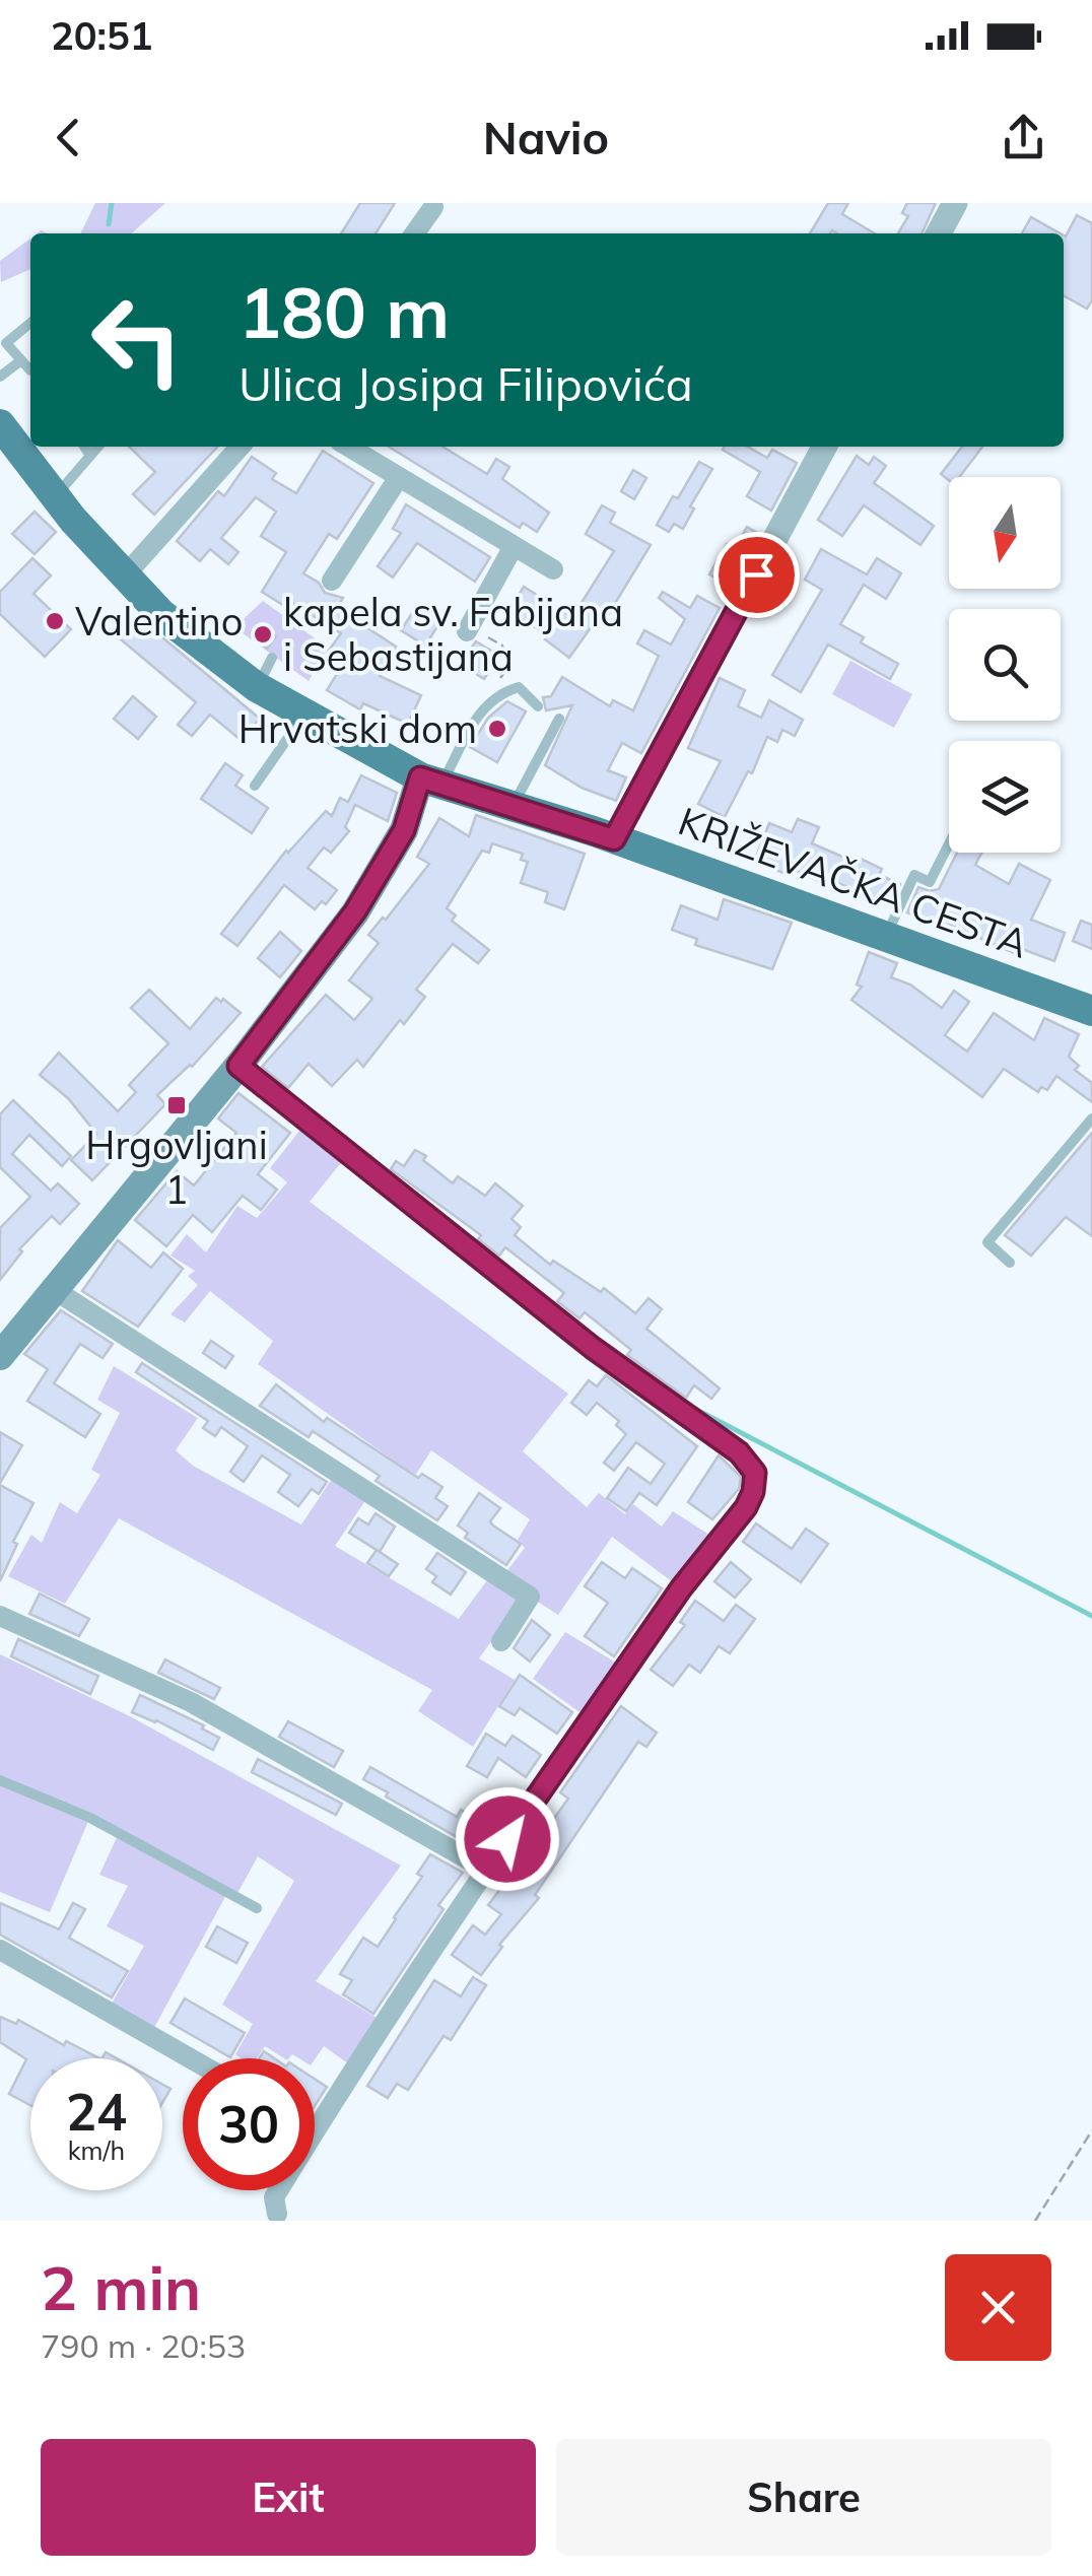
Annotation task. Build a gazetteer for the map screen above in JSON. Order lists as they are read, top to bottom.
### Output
{
  "streets": {
    "main road": ["KRIŽEVAČKA CESTA"]
  },
  "places": {
    "other": ["Valentino", "kapela sv. Fabijana i Sebastijana", "Hrvatski dom"],
    "transit": ["Hrgovljani 1"]
  },
  "north": "bottom",
  "page": {
    "status": "20:51",
    "header": "Navio",
    "turn": ["180 m", "Ulica Josipa Filipovića"],
    "speed": "24 km/h",
    "limit": "30",
    "heading": ["2 min", "790 m · 20:53"],
    "buttons": ["Exit", "Share"]
  }
}
